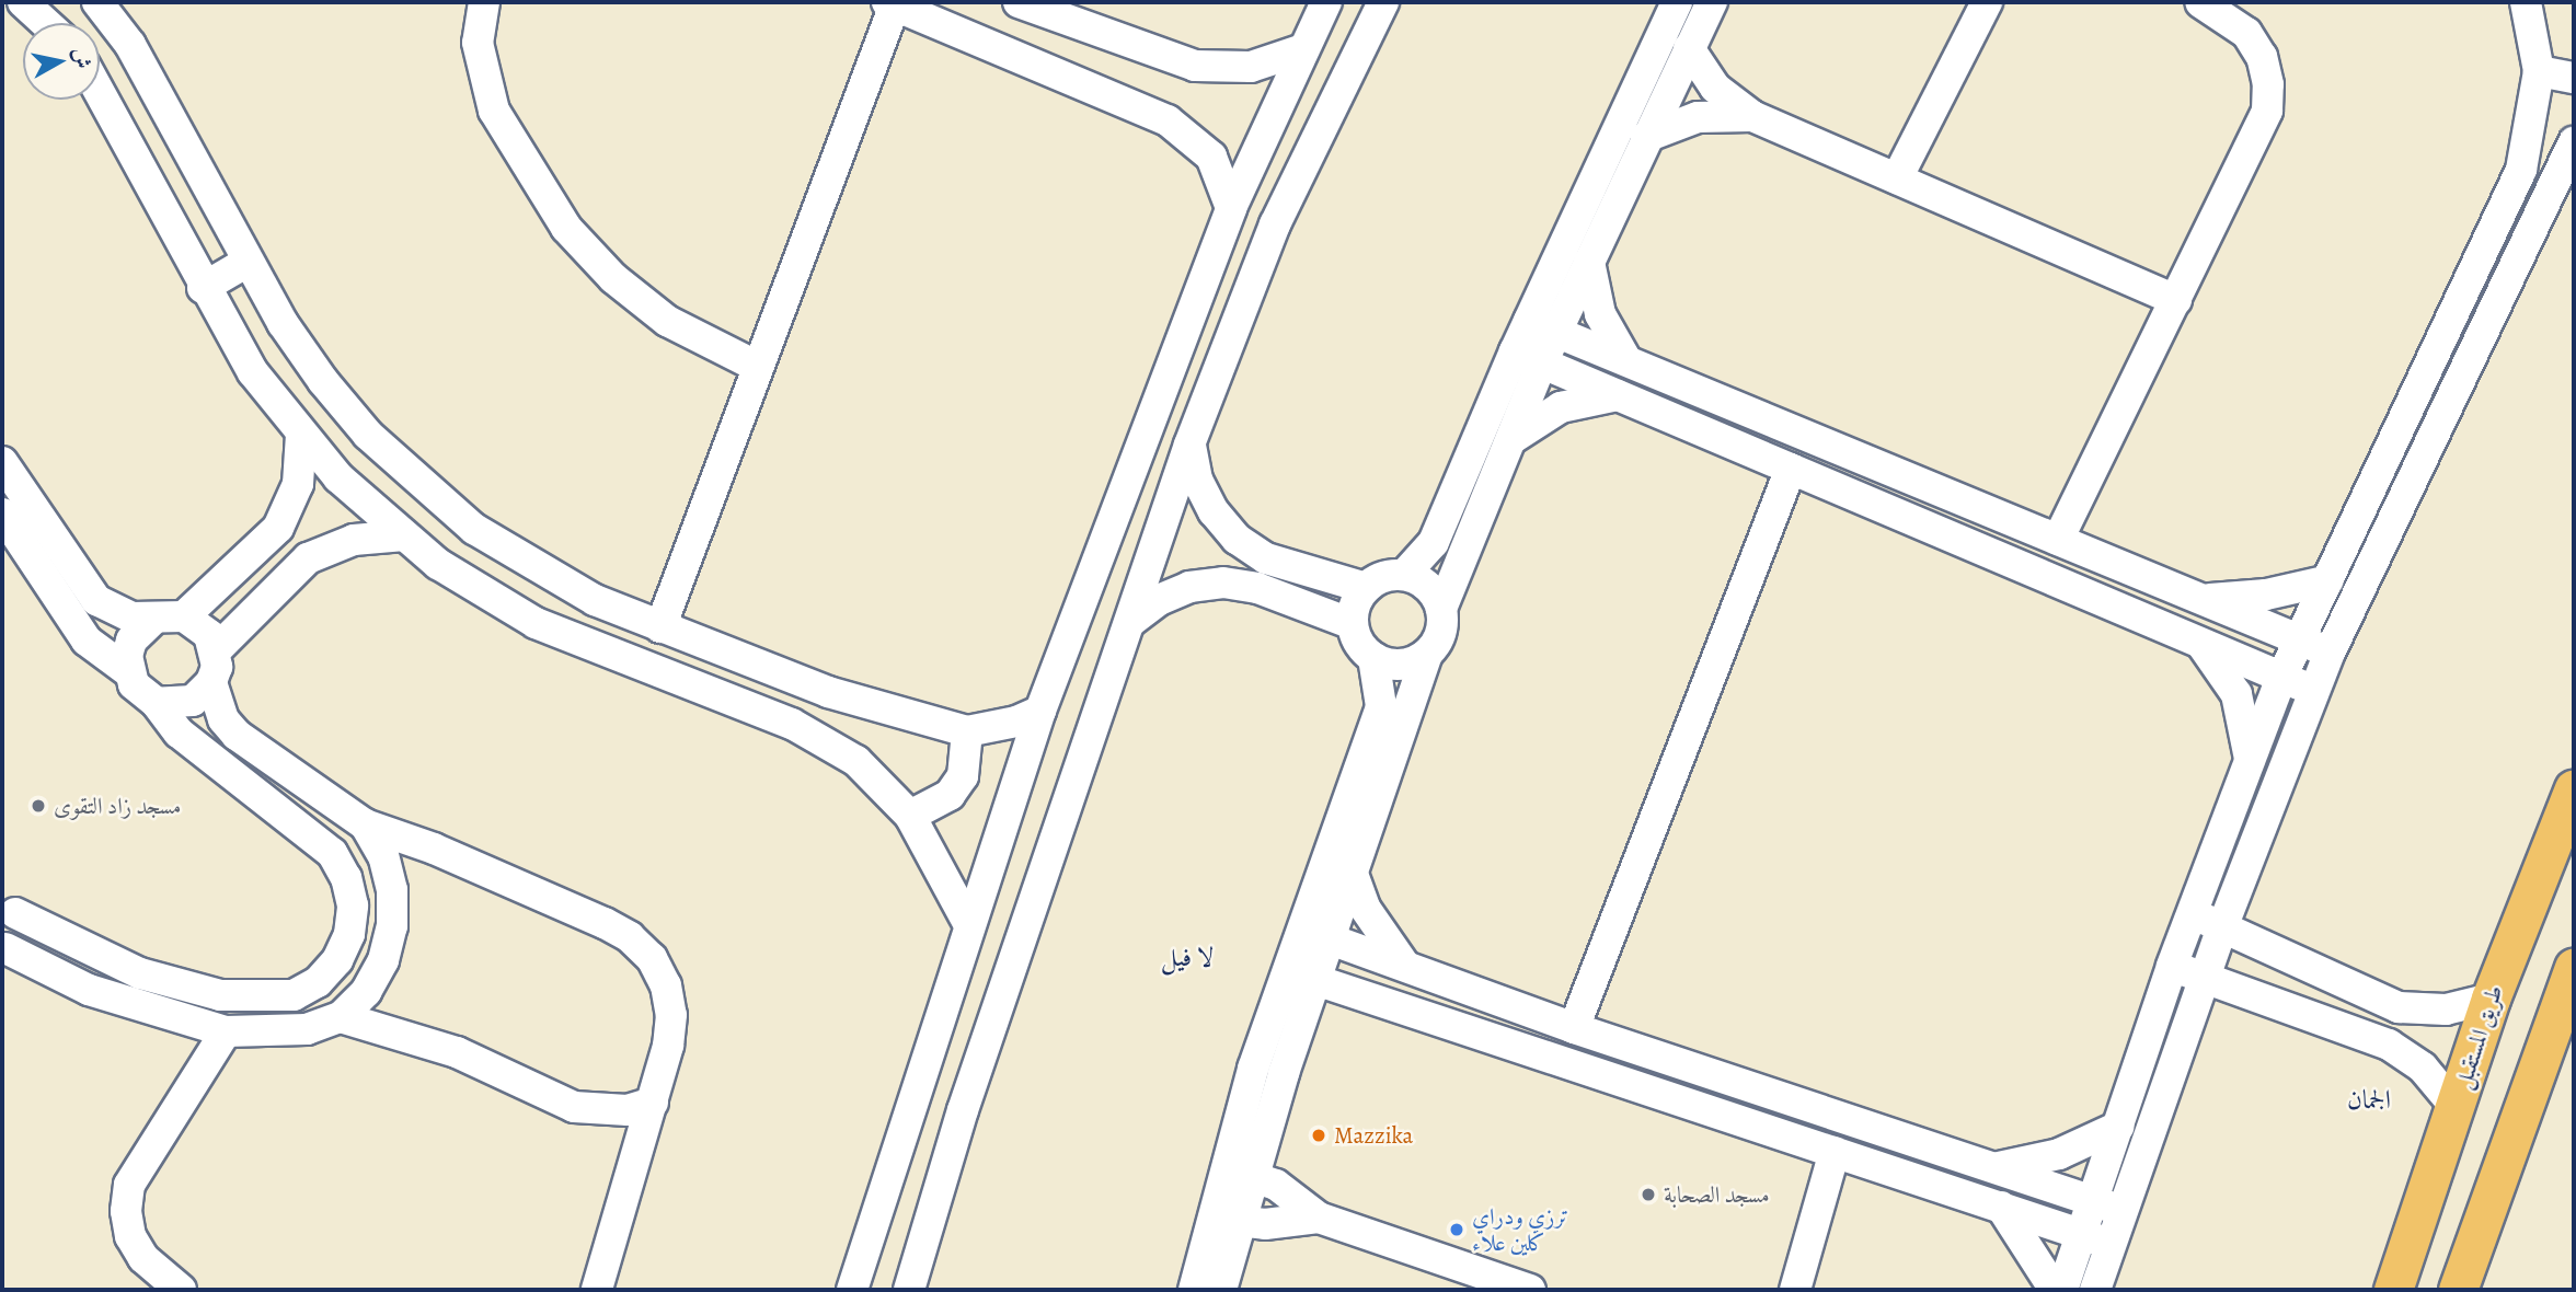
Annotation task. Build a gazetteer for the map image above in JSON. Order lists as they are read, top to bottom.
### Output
{
  "streets": {
    "main road": ["طريق المستقبل"]
  },
  "districts": ["لا فيل", "الجمان"],
  "places": [
    "مسجد زاد التقوى",
    "Mazzika",
    "مسجد الصحابة",
    "ترزي ودراي كلين علاء"
  ],
  "north": "right"
}
